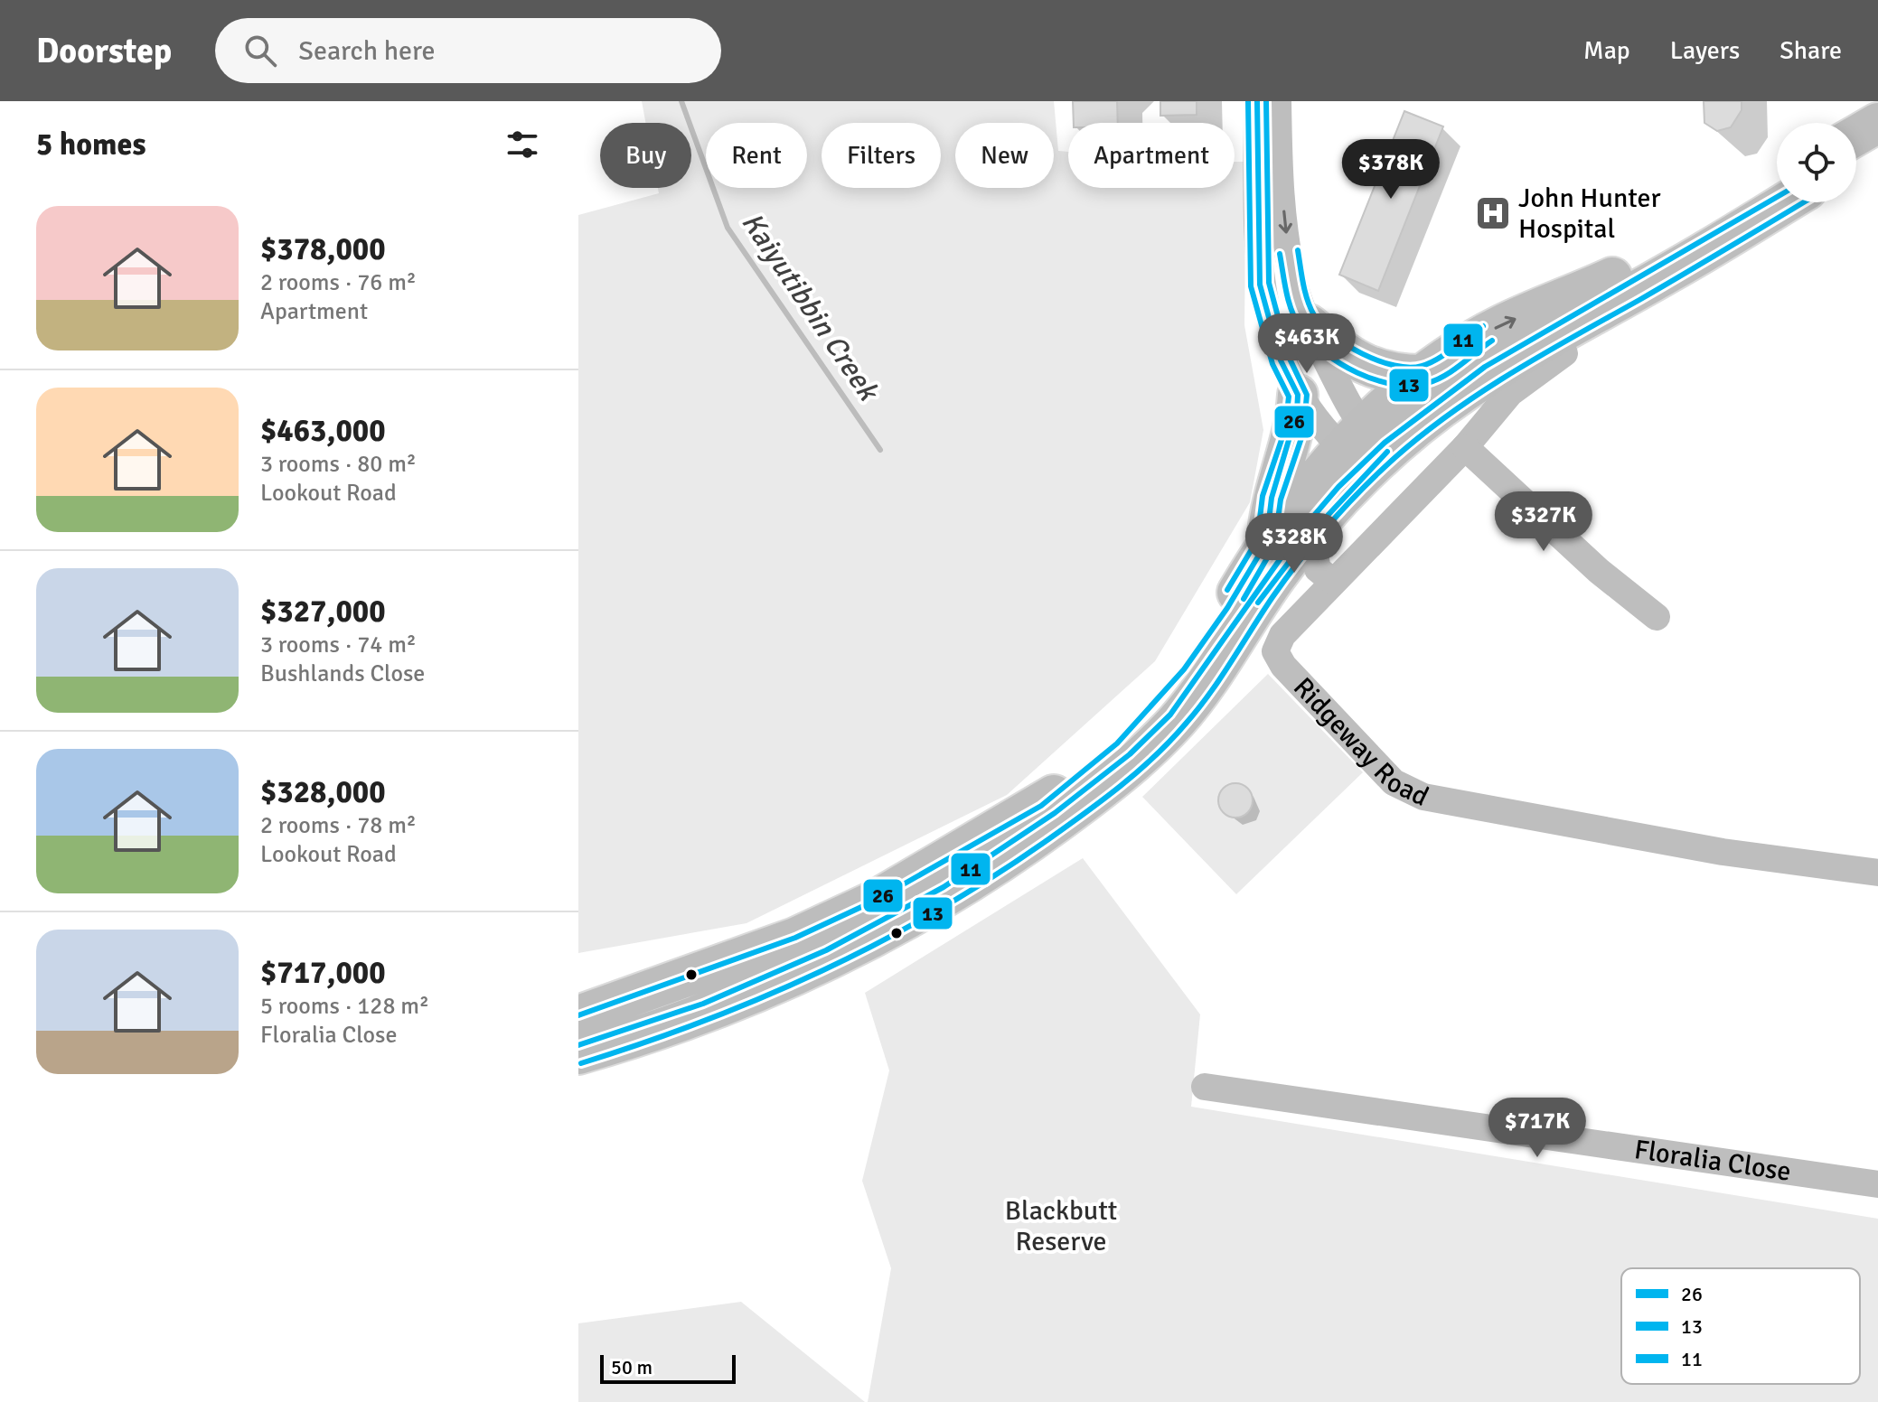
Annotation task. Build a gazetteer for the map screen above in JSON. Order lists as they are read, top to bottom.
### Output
{
  "streets": {
    "street": ["Ridgeway Road", "Floralia Close"]
  },
  "water": ["Kaiyutibbin Creek"],
  "parks": ["Blackbutt Reserve"],
  "places": {
    "hospital": ["John Hunter Hospital"]
  },
  "lines": ["transit line 26", "transit line 13", "transit line 11"],
  "legend": ["26", "13", "11"],
  "scale_bar": "50 m",
  "page": {
    "header": "Doorstep",
    "search": "Search here",
    "nav": ["Map", "Layers", "Share"],
    "heading": "5 homes",
    "chip": [
      "Buy",
      "Rent",
      "Filters",
      "New",
      "Apartment"
    ],
    "price": [
      "$378K",
      "$463K",
      "$327K",
      "$328K",
      "$717K"
    ],
    "list": [
      {
        "name": "$378,000",
        "note": "2 rooms · 76 m² · Apartment"
      },
      {
        "name": "$463,000",
        "note": "3 rooms · 80 m² · Lookout Road"
      },
      {
        "name": "$327,000",
        "note": "3 rooms · 74 m² · Bushlands Close"
      },
      {
        "name": "$328,000",
        "note": "2 rooms · 78 m² · Lookout Road"
      },
      {
        "name": "$717,000",
        "note": "5 rooms · 128 m² · Floralia Close"
      }
    ],
    "scale": "50 m"
  }
}
